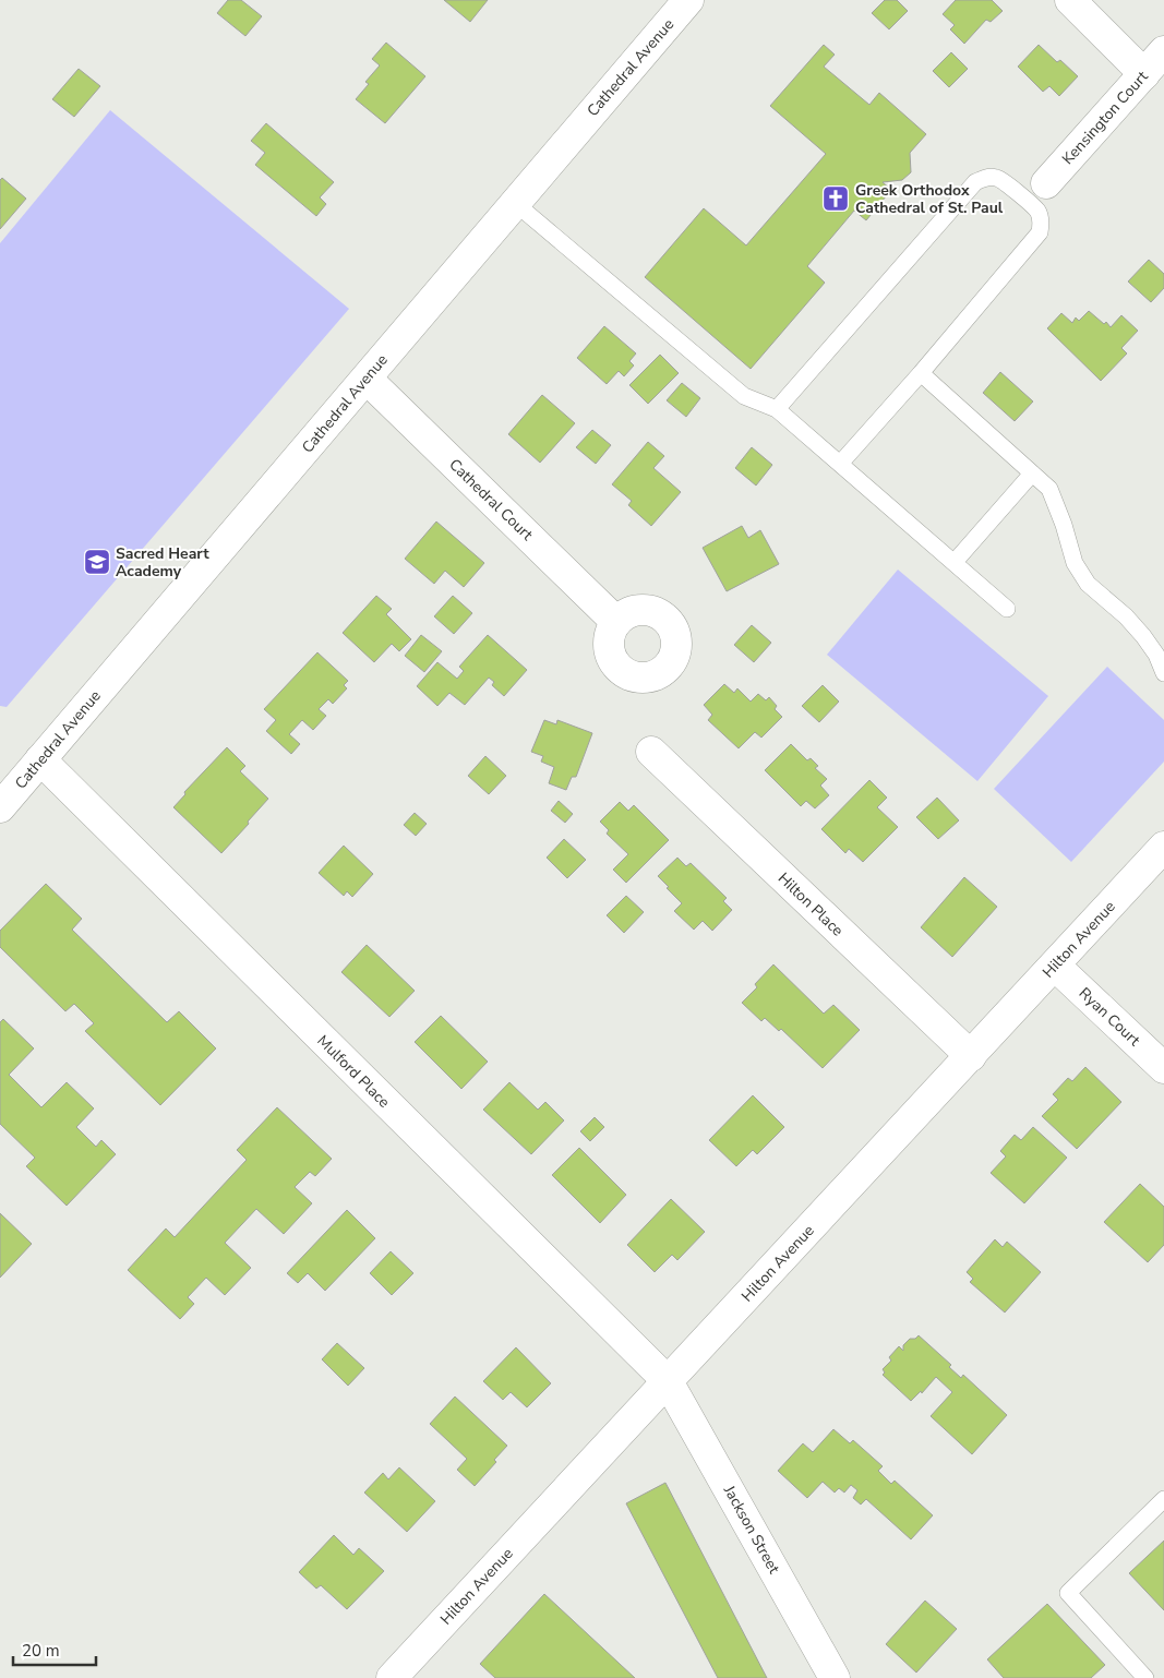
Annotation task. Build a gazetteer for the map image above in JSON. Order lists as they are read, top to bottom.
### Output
{
  "streets": {
    "street": [
      "Cathedral Avenue",
      "Kensington Court",
      "Cathedral Court",
      "Hilton Place",
      "Hilton Avenue",
      "Ryan Court",
      "Mulford Place",
      "Jackson Street"
    ]
  },
  "crossings": [
    ["Cathedral Avenue", "Cathedral Court"],
    ["Cathedral Avenue", "Mulford Place"],
    ["Hilton Place", "Hilton Avenue"],
    ["Hilton Avenue", "Ryan Court"],
    ["Hilton Avenue", "Mulford Place"],
    ["Hilton Avenue", "Jackson Street"],
    ["Mulford Place", "Jackson Street"]
  ],
  "places": {
    "church": ["Greek Orthodox Cathedral of St. Paul"],
    "school or university": ["Sacred Heart Academy"]
  },
  "scale_bar": "20 m"
}
